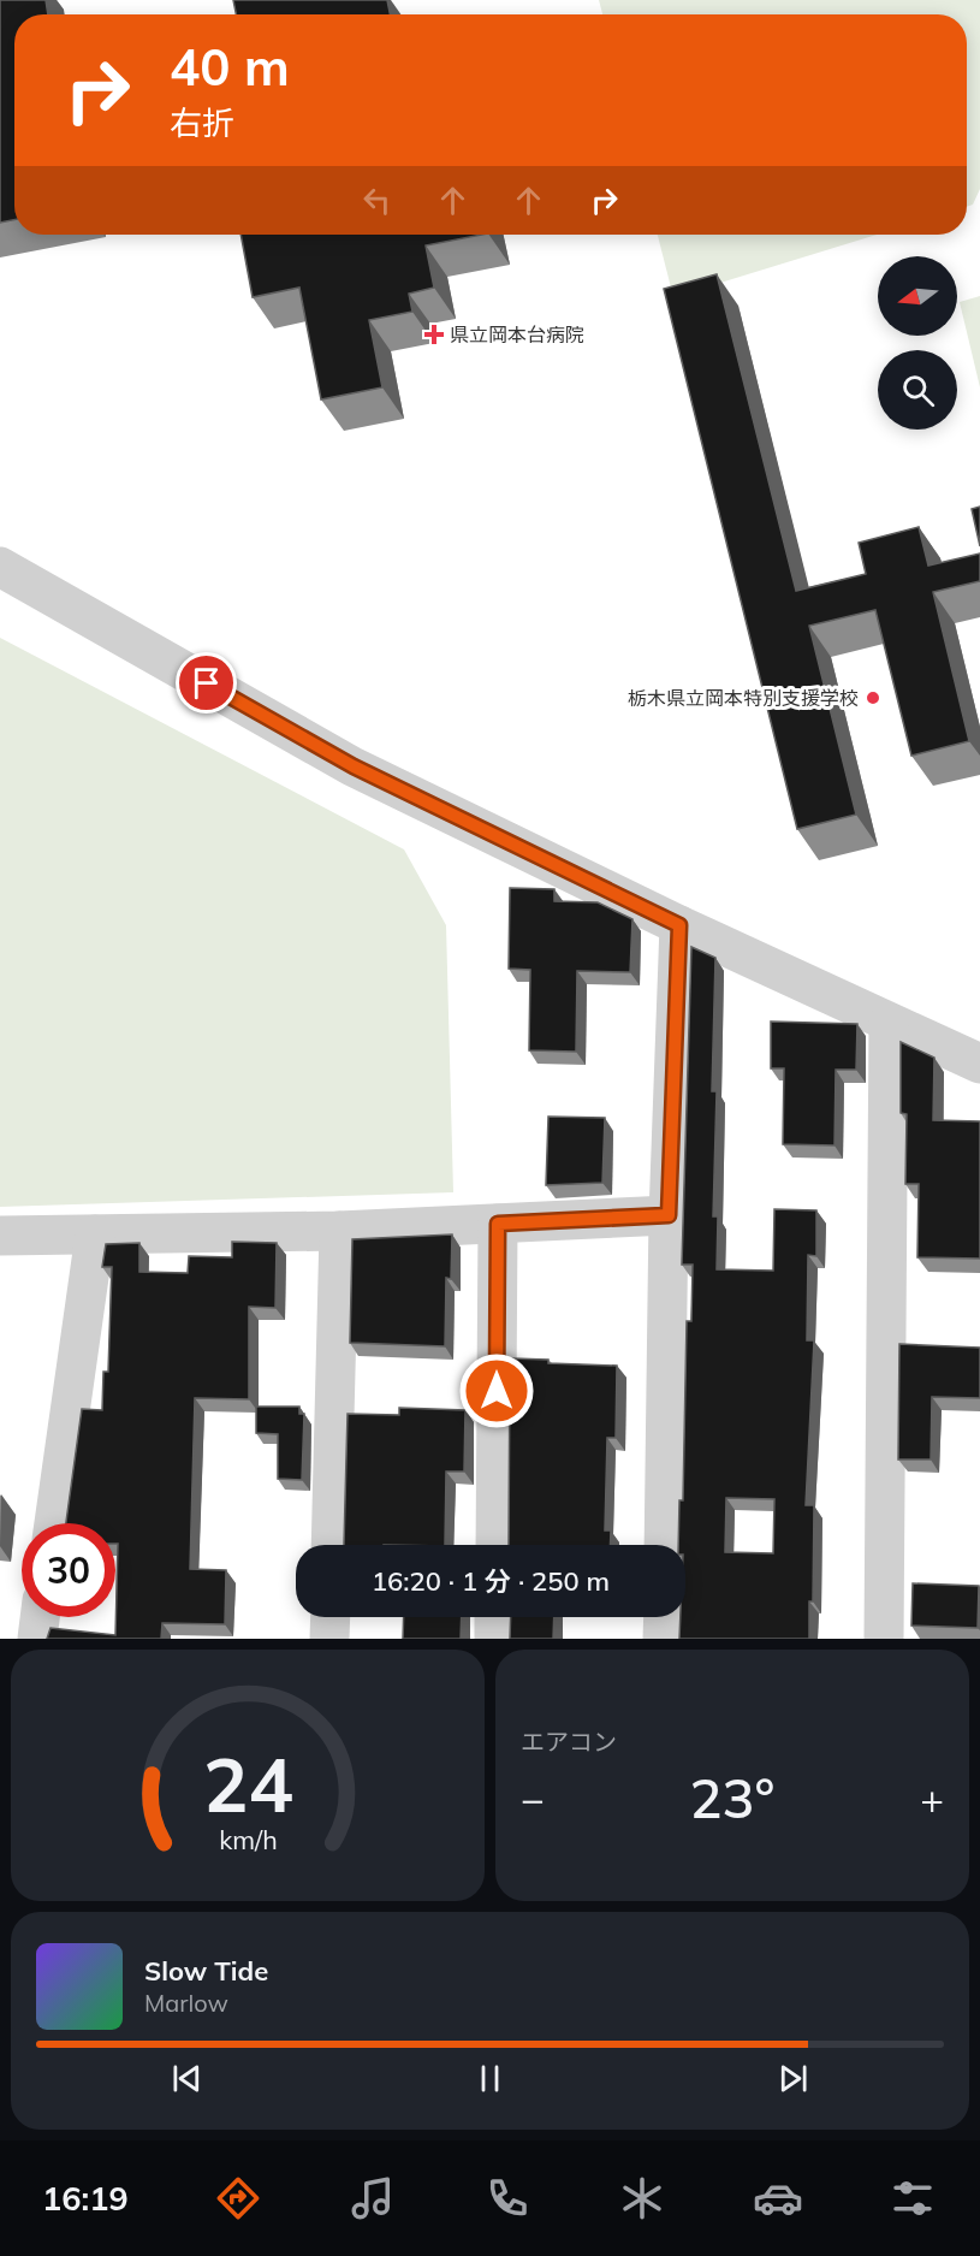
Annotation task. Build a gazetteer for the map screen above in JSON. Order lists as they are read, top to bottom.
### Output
{
  "places": {
    "health": ["県立岡本台病院"],
    "other": ["栃木県立岡本特別支援学校"]
  },
  "north": "left",
  "page": {
    "turn": ["40 m", "右折"],
    "limit": "30",
    "trip": "16:20 · 1 分 · 250 m",
    "tile": "エアコン",
    "heat": ["−", "23°", "+"],
    "song": ["Slow Tide", "Marlow"],
    "tabs": "16:19",
    "gauge": ["24", "km/h"]
  }
}
